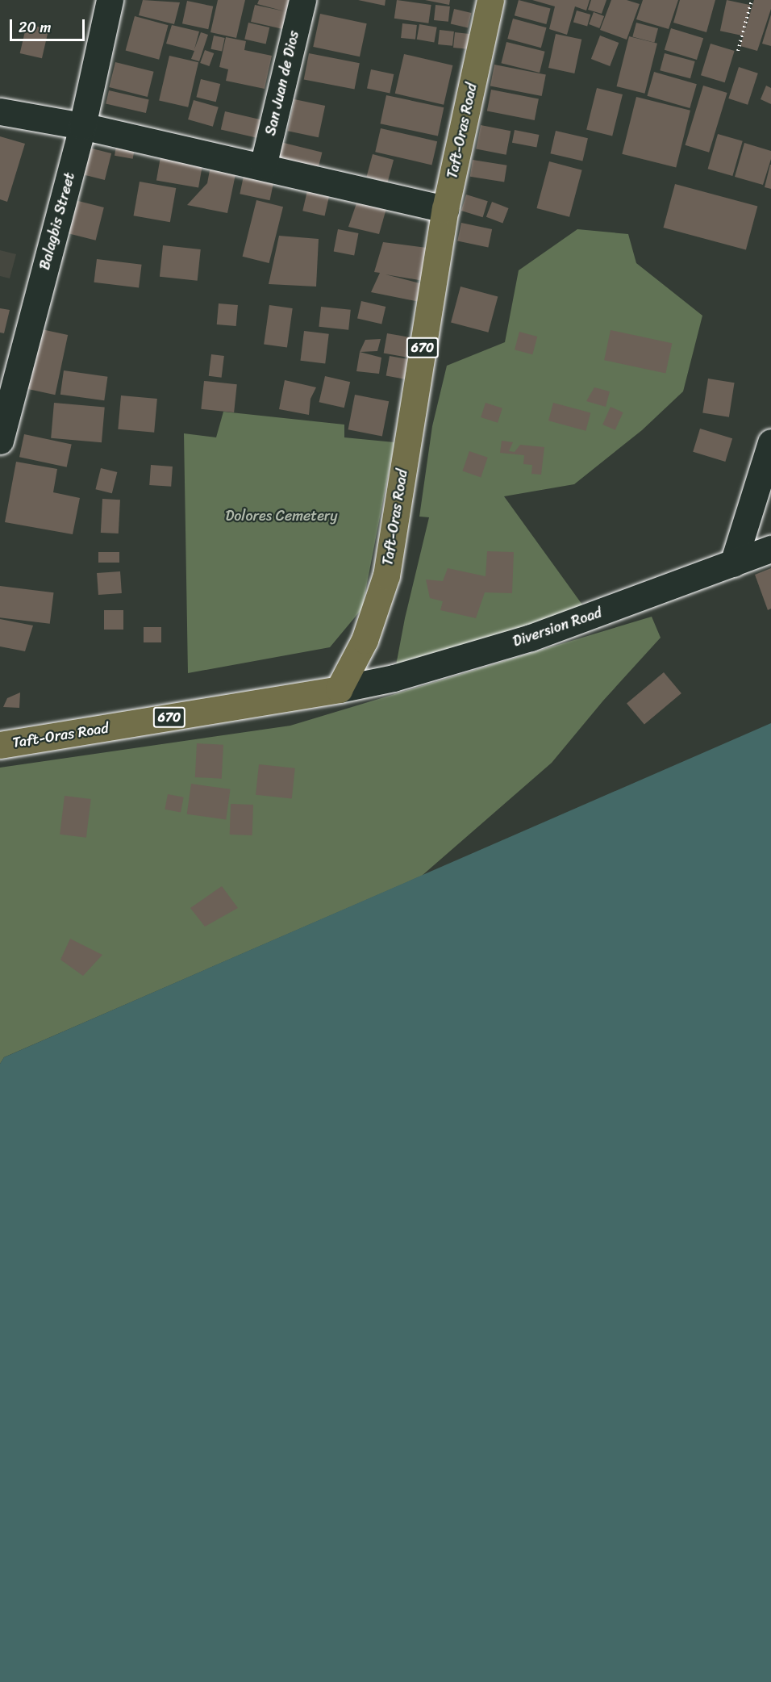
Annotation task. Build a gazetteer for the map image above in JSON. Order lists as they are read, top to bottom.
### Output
{
  "streets": {
    "main road": ["Taft-Oras Road", "670"],
    "street": ["San Juan de Dios", "Balagbis Street", "Diversion Road"]
  },
  "crossings": [
    ["Taft-Oras Road", "Diversion Road"]
  ],
  "parks": ["Dolores Cemetery"],
  "scale_bar": "20 m"
}
